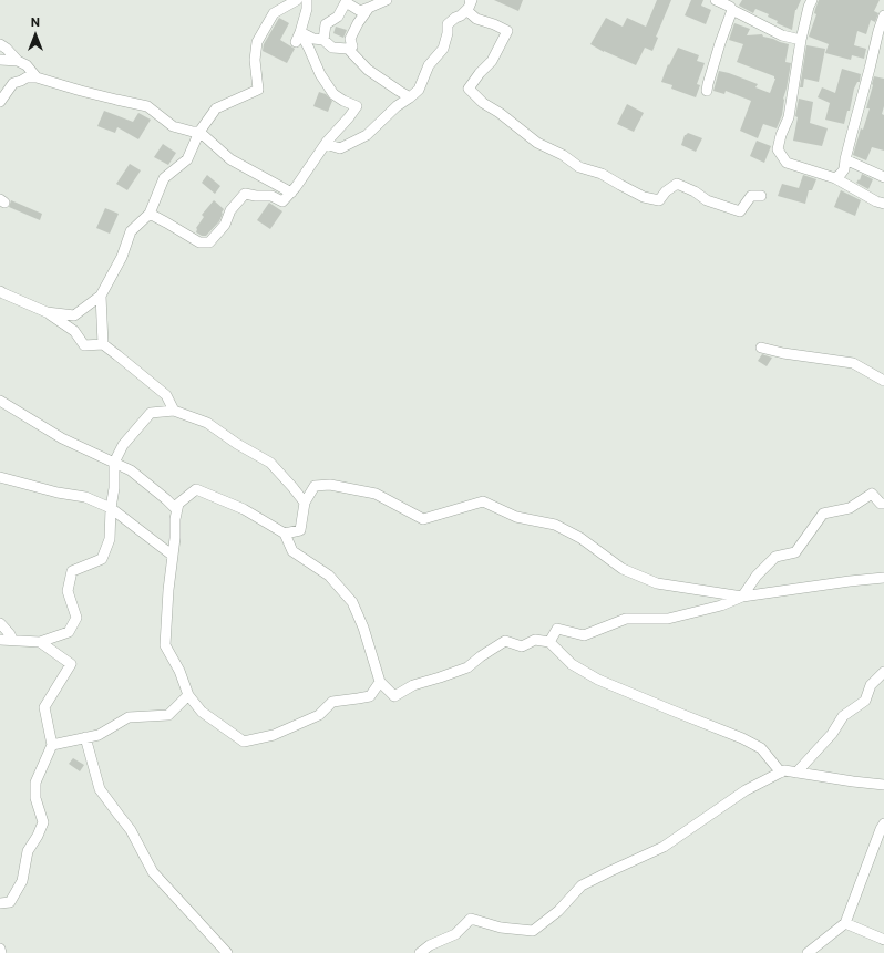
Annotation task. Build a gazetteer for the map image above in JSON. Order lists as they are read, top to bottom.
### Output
{
  "north": "top"
}
